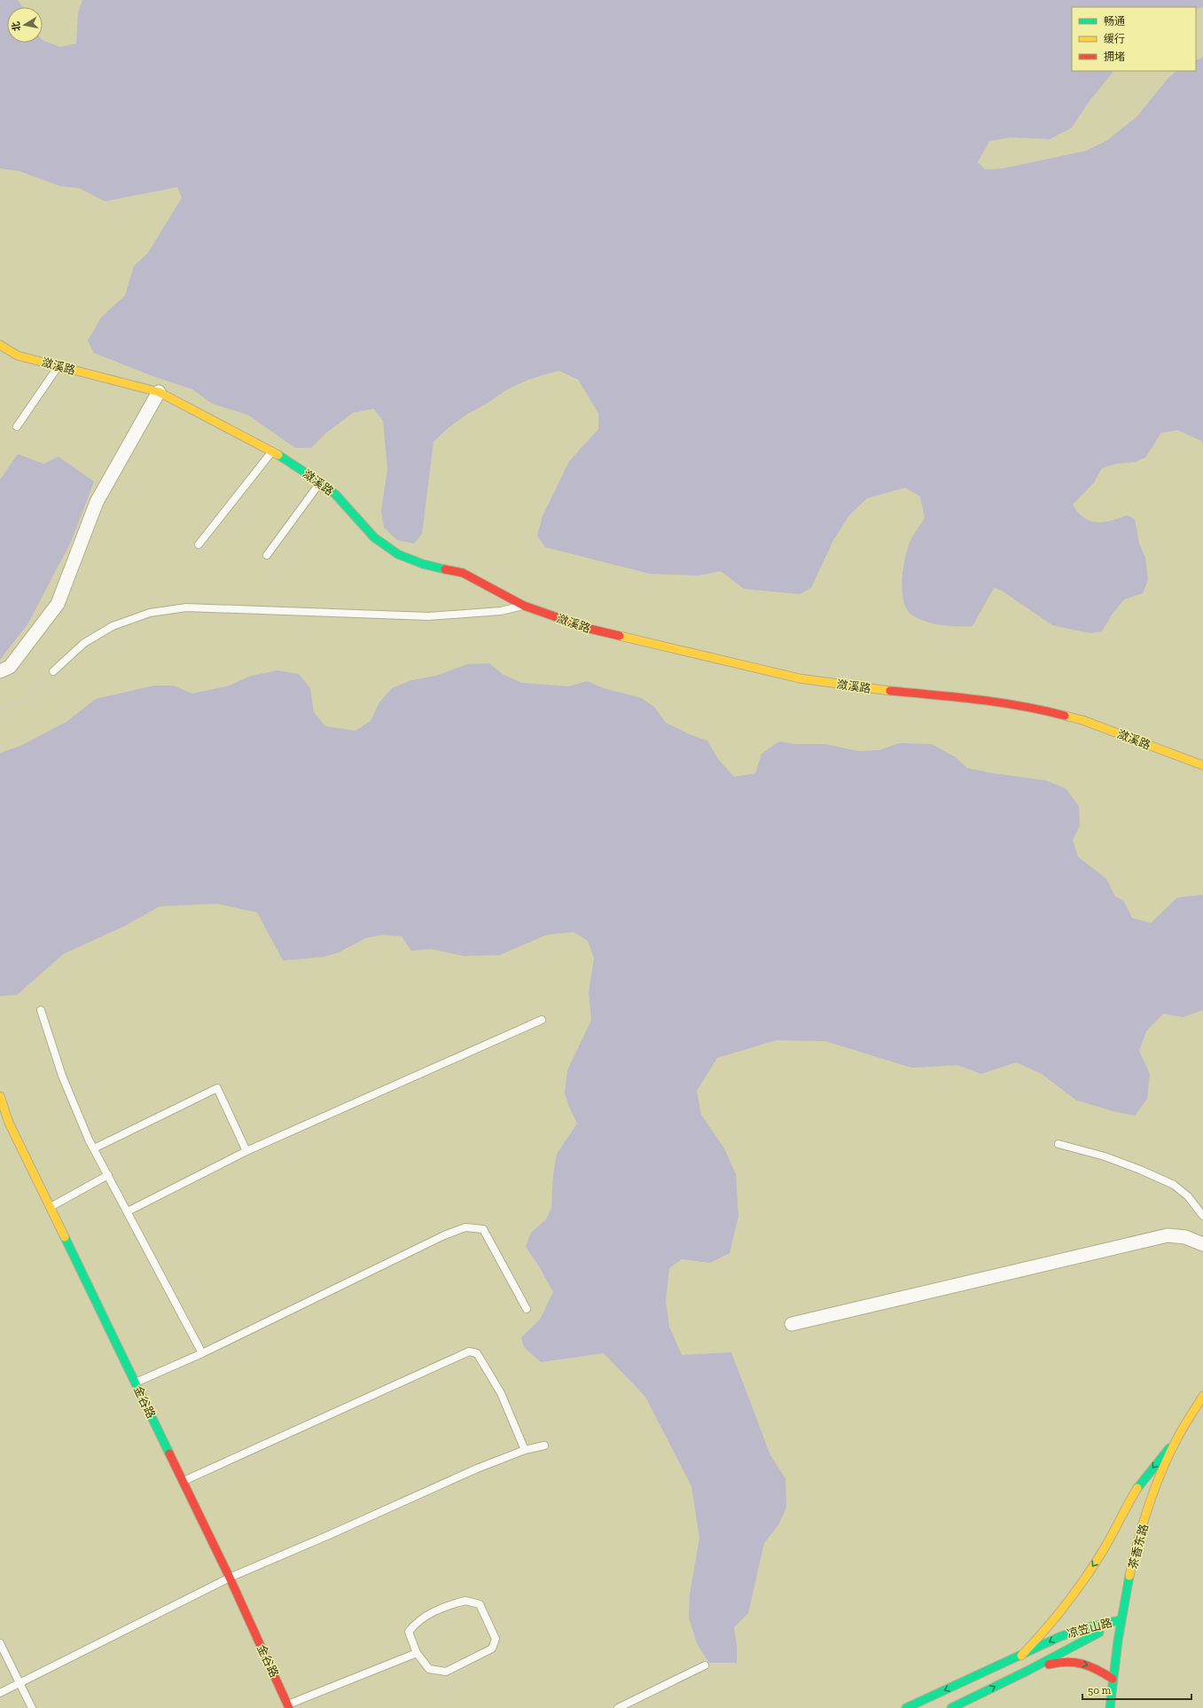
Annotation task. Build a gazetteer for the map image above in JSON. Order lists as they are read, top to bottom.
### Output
{
  "streets": {
    "street": [
      "潋溪路",
      "金谷路",
      "茶香东路",
      "凉笠山路"
    ]
  },
  "crossings": [
    ["茶香东路", "凉笠山路"]
  ],
  "legend": ["畅通", "缓行", "拥堵"],
  "scale_bar": "50 m",
  "north": "left"
}
